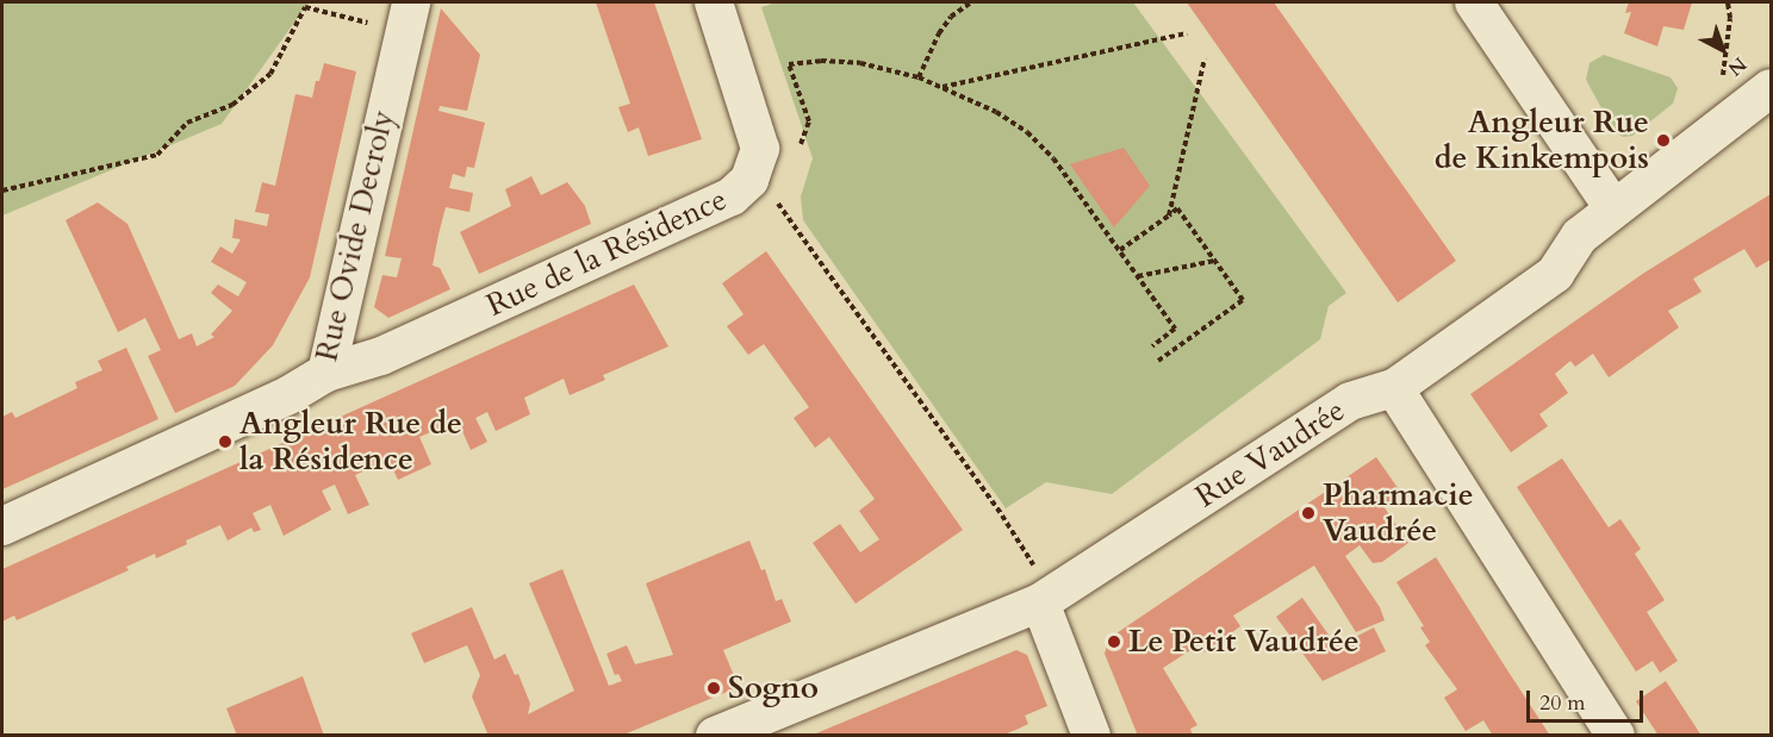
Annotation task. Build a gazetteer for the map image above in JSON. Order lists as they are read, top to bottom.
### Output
{
  "streets": {
    "street": ["Rue Ovide Decroly", "Rue de la Résidence", "Rue Vaudrée"]
  },
  "crossings": [
    ["Rue Ovide Decroly", "Rue de la Résidence"]
  ],
  "places": [
    "Angleur Rue de Kinkempois",
    "Angleur Rue de la Résidence",
    "Pharmacie Vaudrée",
    "Le Petit Vaudrée",
    "Sogno"
  ],
  "scale_bar": "20 m",
  "north": "bottom right"
}
